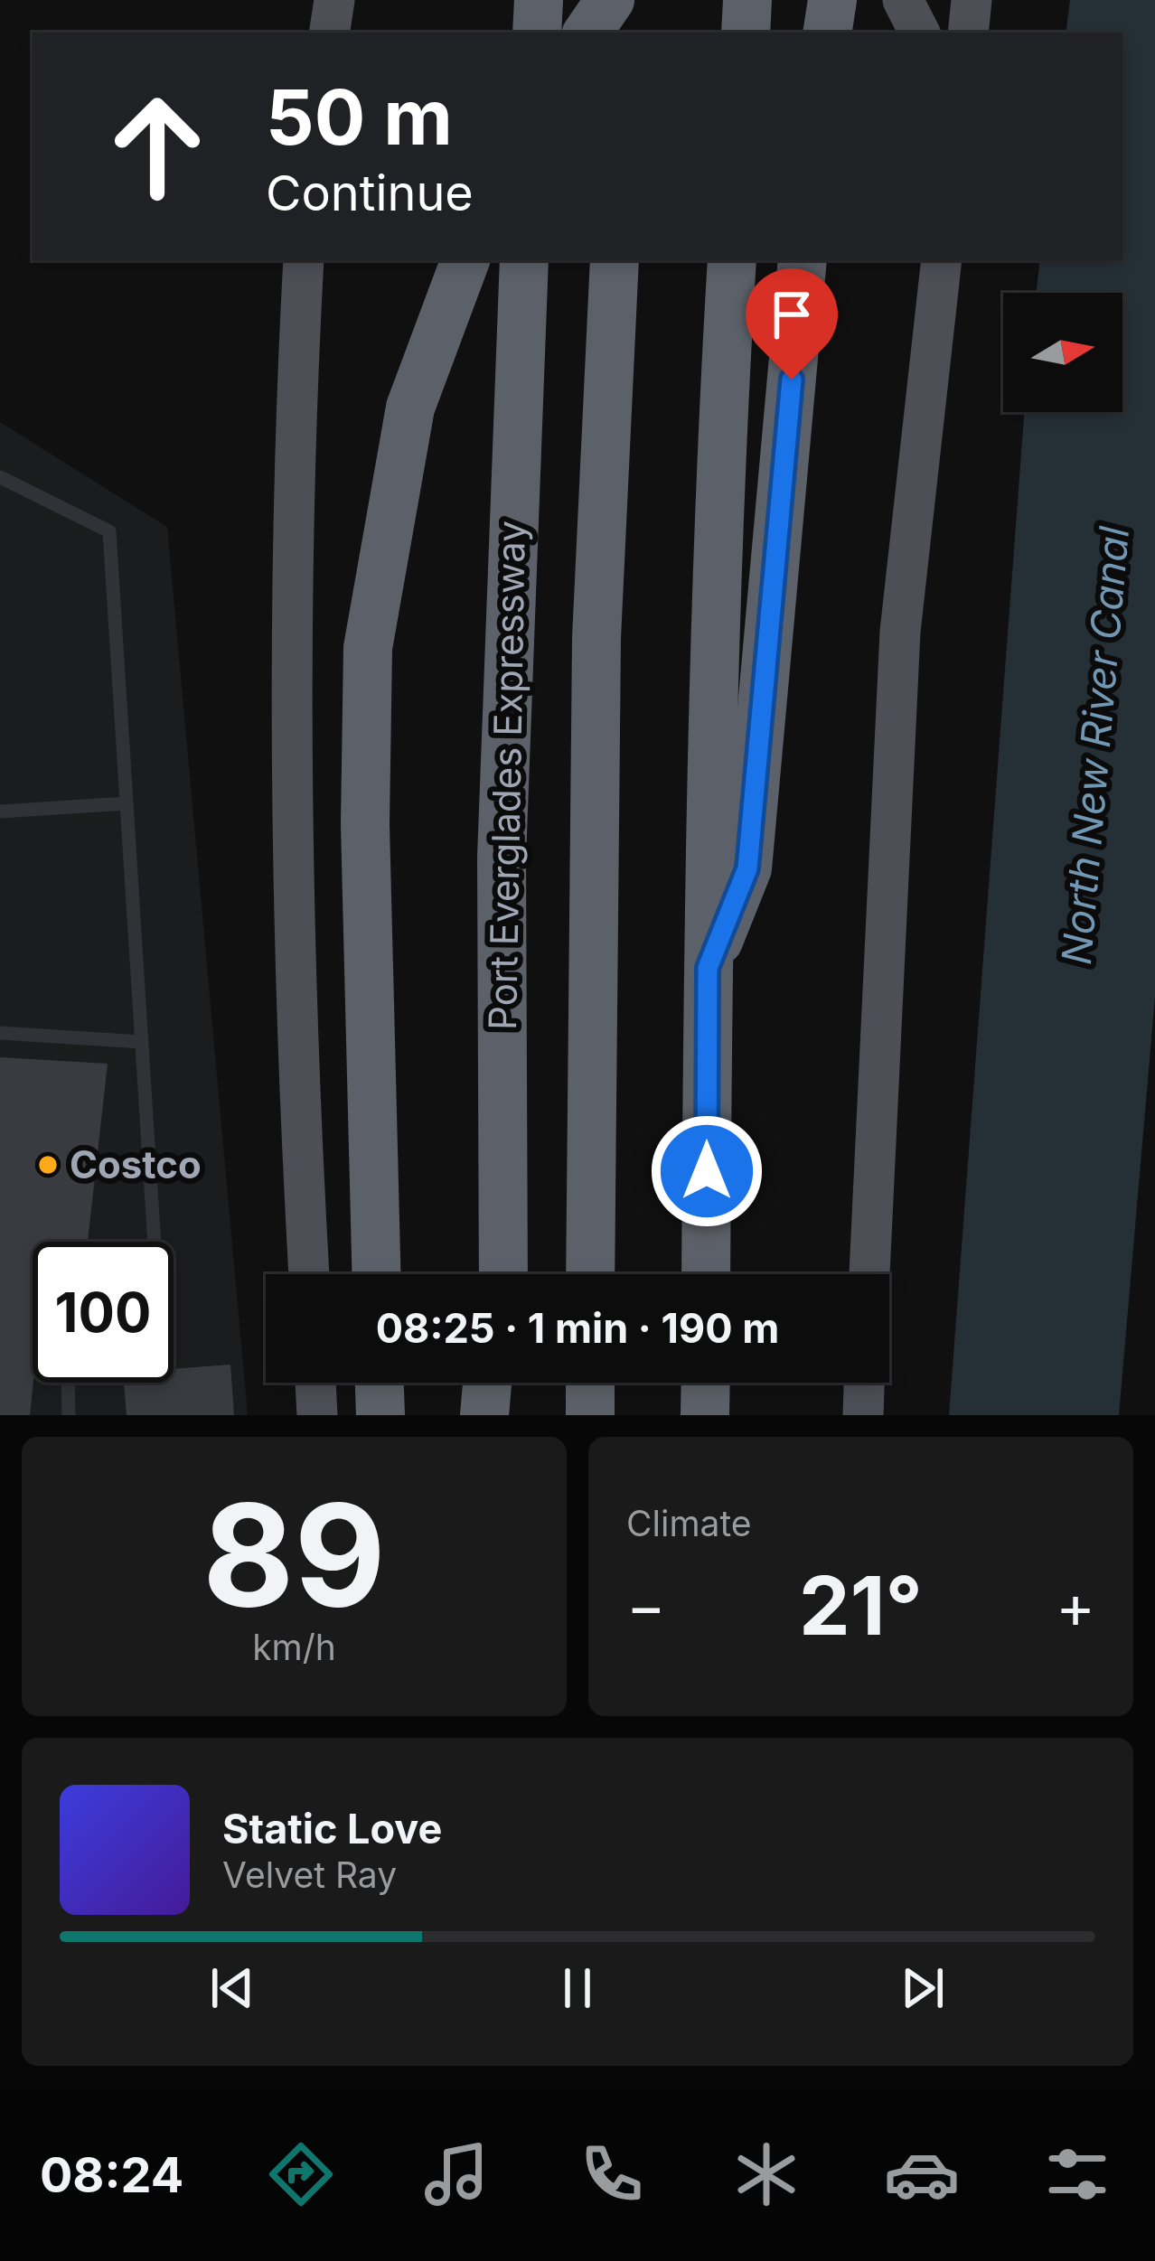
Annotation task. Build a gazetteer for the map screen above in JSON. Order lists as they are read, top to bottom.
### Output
{
  "streets": {
    "highway": ["Port Everglades Expressway"]
  },
  "water": ["North New River Canal"],
  "places": ["Costco"],
  "north": "right",
  "page": {
    "turn": ["50 m", "Continue"],
    "limit": "100",
    "trip": "08:25 · 1 min · 190 m",
    "tile": [
      ["89", "km/h"],
      "Climate"
    ],
    "heat": ["−", "21°", "+"],
    "song": ["Static Love", "Velvet Ray"],
    "tabs": "08:24"
  }
}
